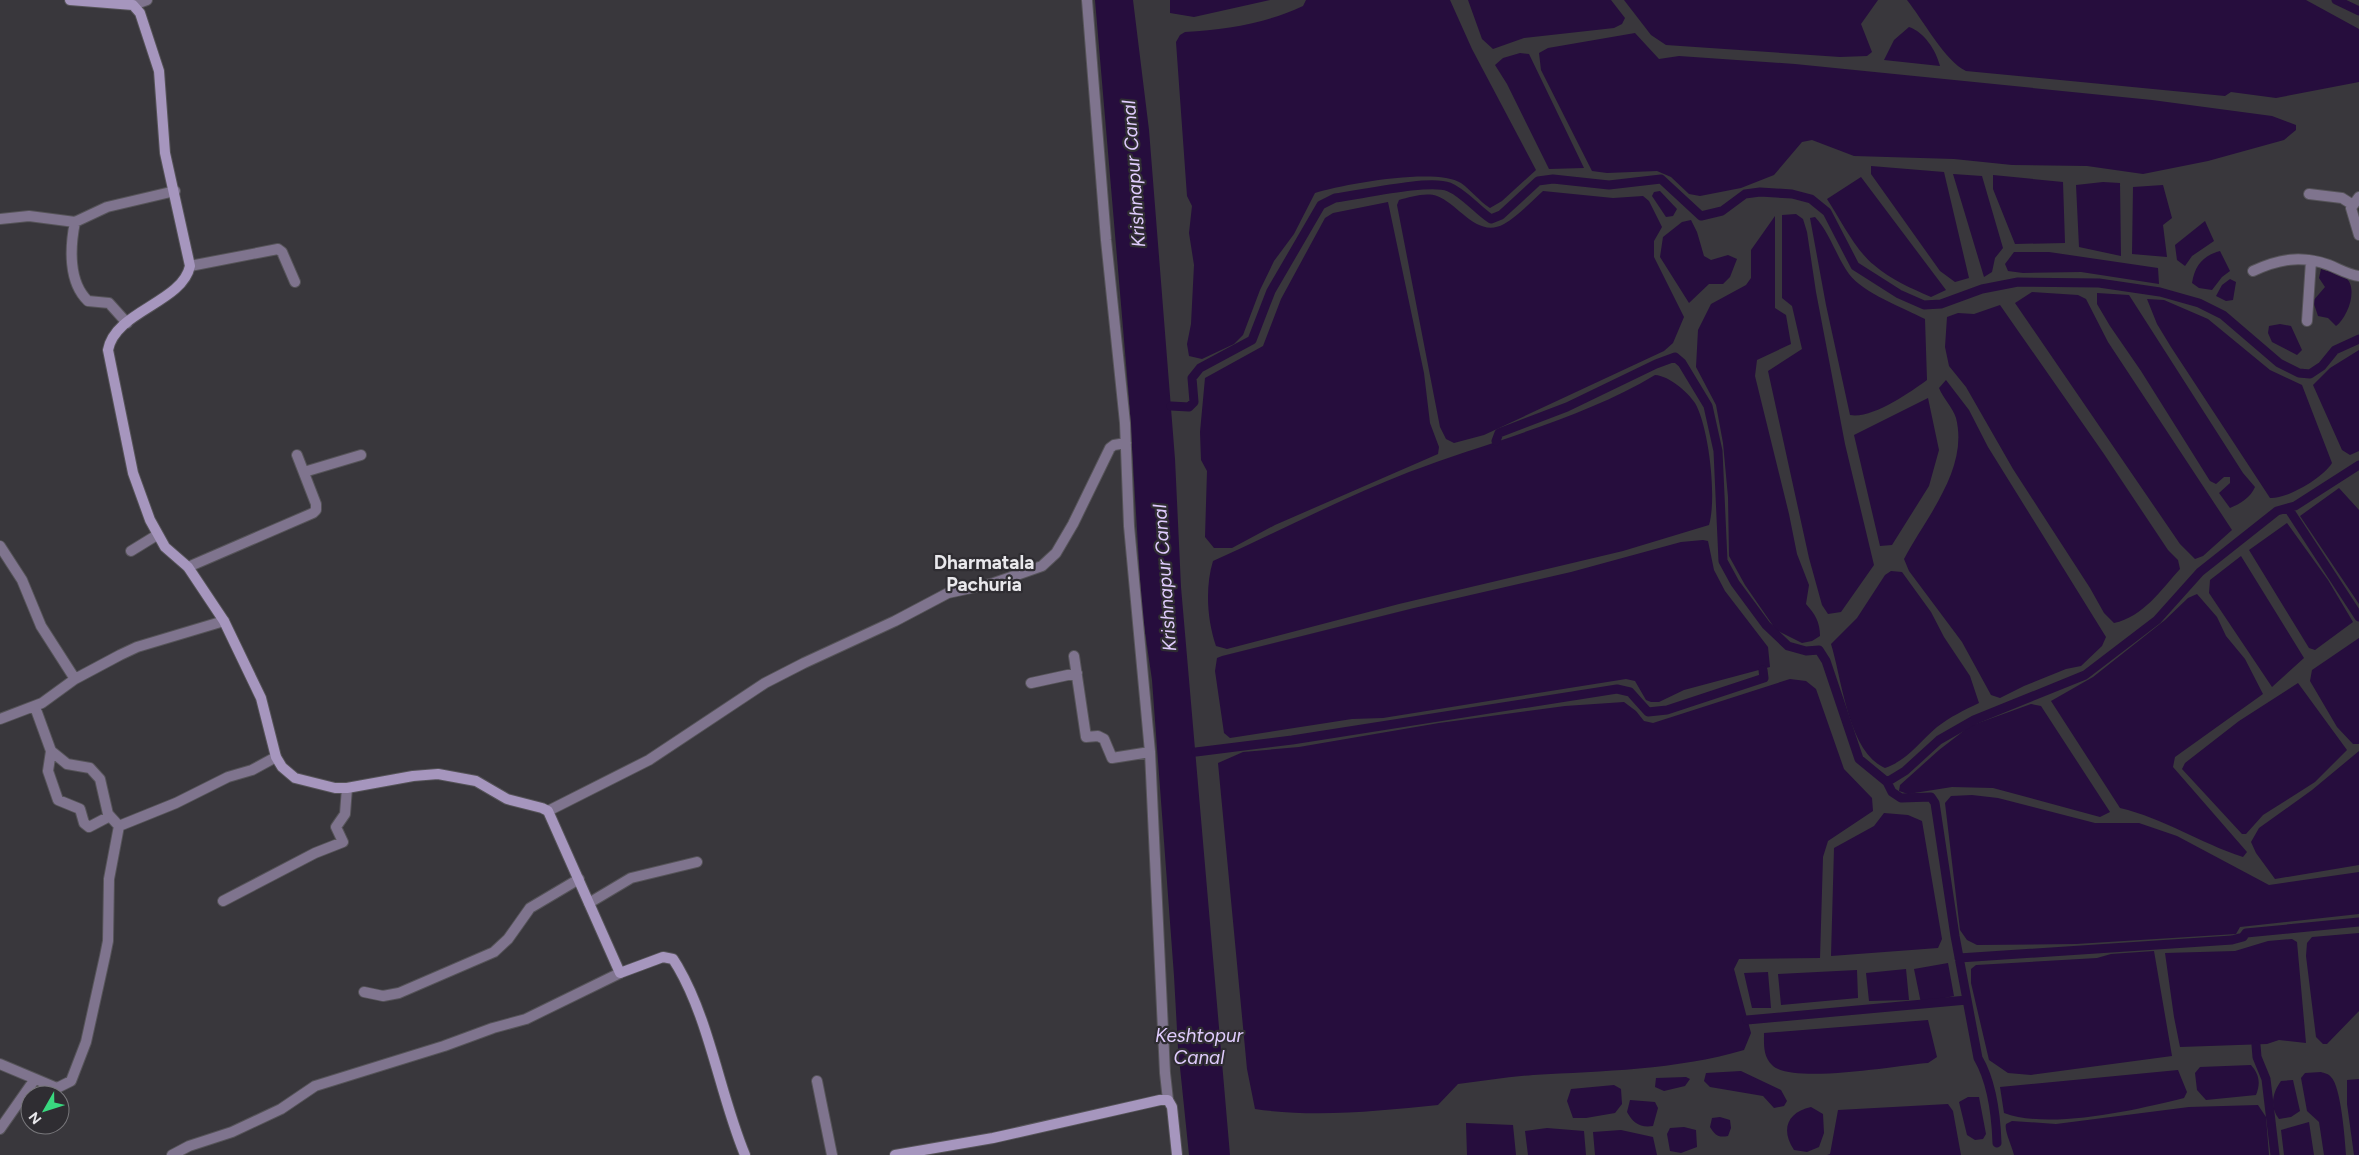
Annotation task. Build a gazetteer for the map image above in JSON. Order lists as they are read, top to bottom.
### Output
{
  "districts": ["Dharmatala Pachuria"],
  "water": ["Krishnapur Canal", "Keshtopur Canal"],
  "north": "bottom left"
}
